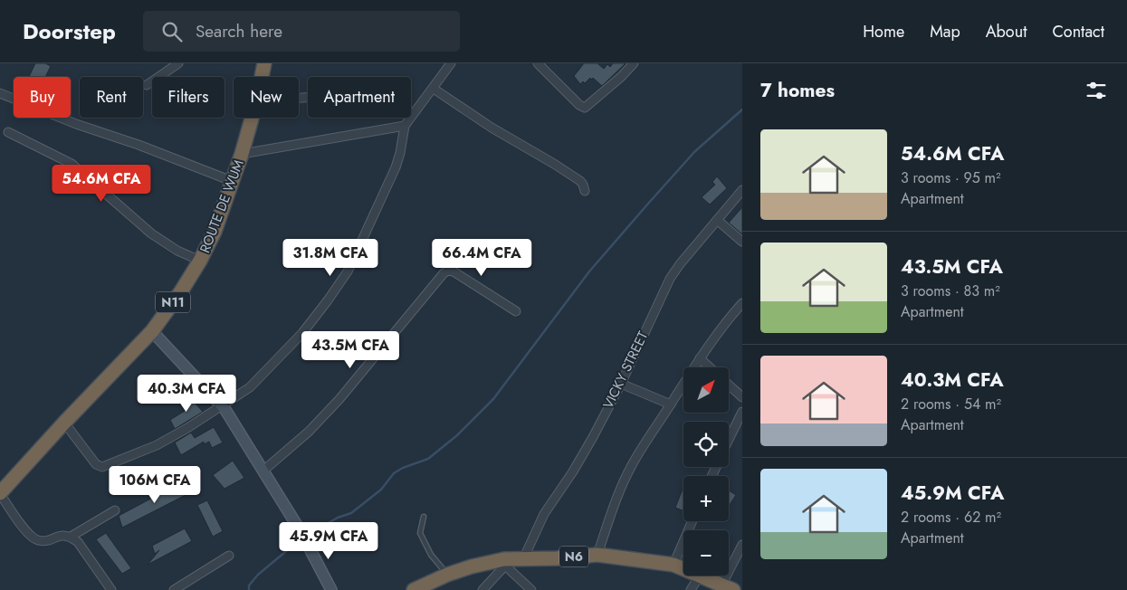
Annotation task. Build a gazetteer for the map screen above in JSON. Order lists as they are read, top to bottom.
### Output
{
  "streets": {
    "highway": ["ROUTE DE WUM", "N11", "N6"],
    "street": ["VICKY STREET"]
  },
  "crossings": [
    ["VICKY STREET", "N6"]
  ],
  "north": "top right",
  "page": {
    "header": "Doorstep",
    "search": "Search here",
    "nav": [
      "Home",
      "Map",
      "About",
      "Contact"
    ],
    "heading": "7 homes",
    "chip": [
      "Buy",
      "Rent",
      "Filters",
      "New",
      "Apartment"
    ],
    "list": [
      {
        "name": "54.6M CFA",
        "note": "3 rooms · 95 m² · Apartment"
      },
      {
        "name": "43.5M CFA",
        "note": "3 rooms · 83 m² · Apartment"
      },
      {
        "name": "40.3M CFA",
        "note": "2 rooms · 54 m² · Apartment"
      },
      {
        "name": "45.9M CFA",
        "note": "2 rooms · 62 m² · Apartment"
      }
    ],
    "price": [
      "54.6M CFA",
      "31.8M CFA",
      "66.4M CFA",
      "43.5M CFA",
      "40.3M CFA",
      "106M CFA",
      "45.9M CFA"
    ],
    "map_buttons": ["+", "−"]
  }
}
